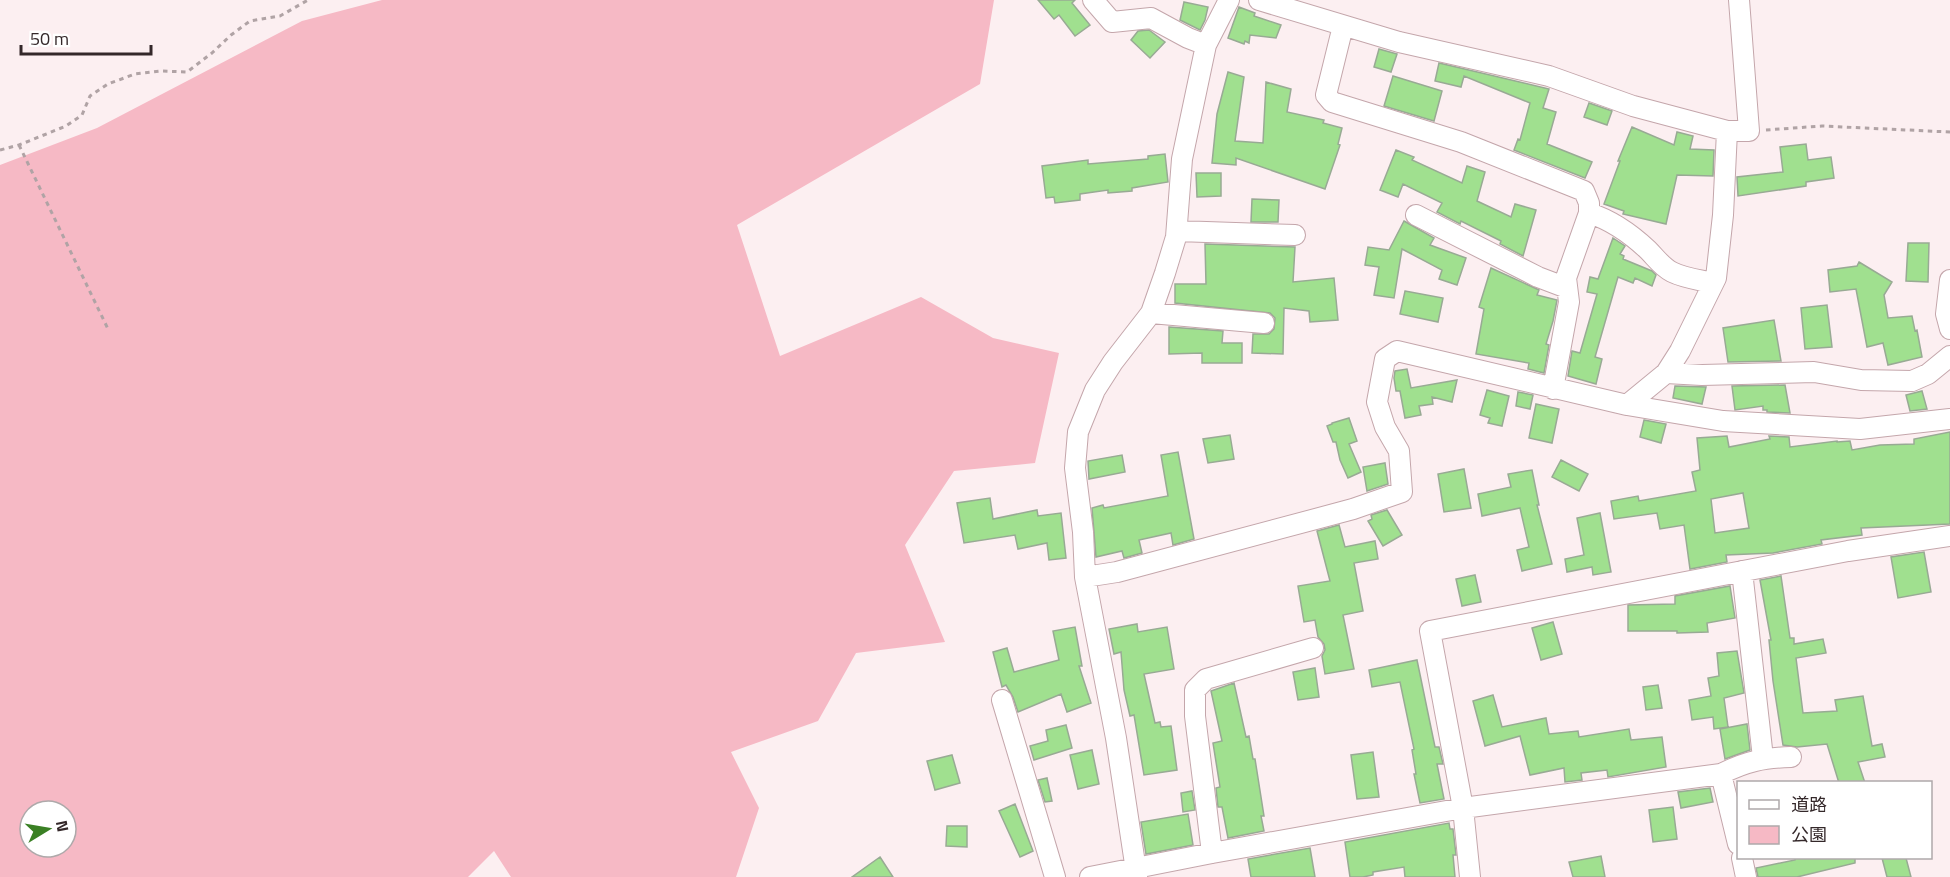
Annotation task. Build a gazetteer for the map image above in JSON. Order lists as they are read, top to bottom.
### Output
{
  "legend": ["道路", "公園"],
  "scale_bar": "50 m",
  "north": "right"
}
